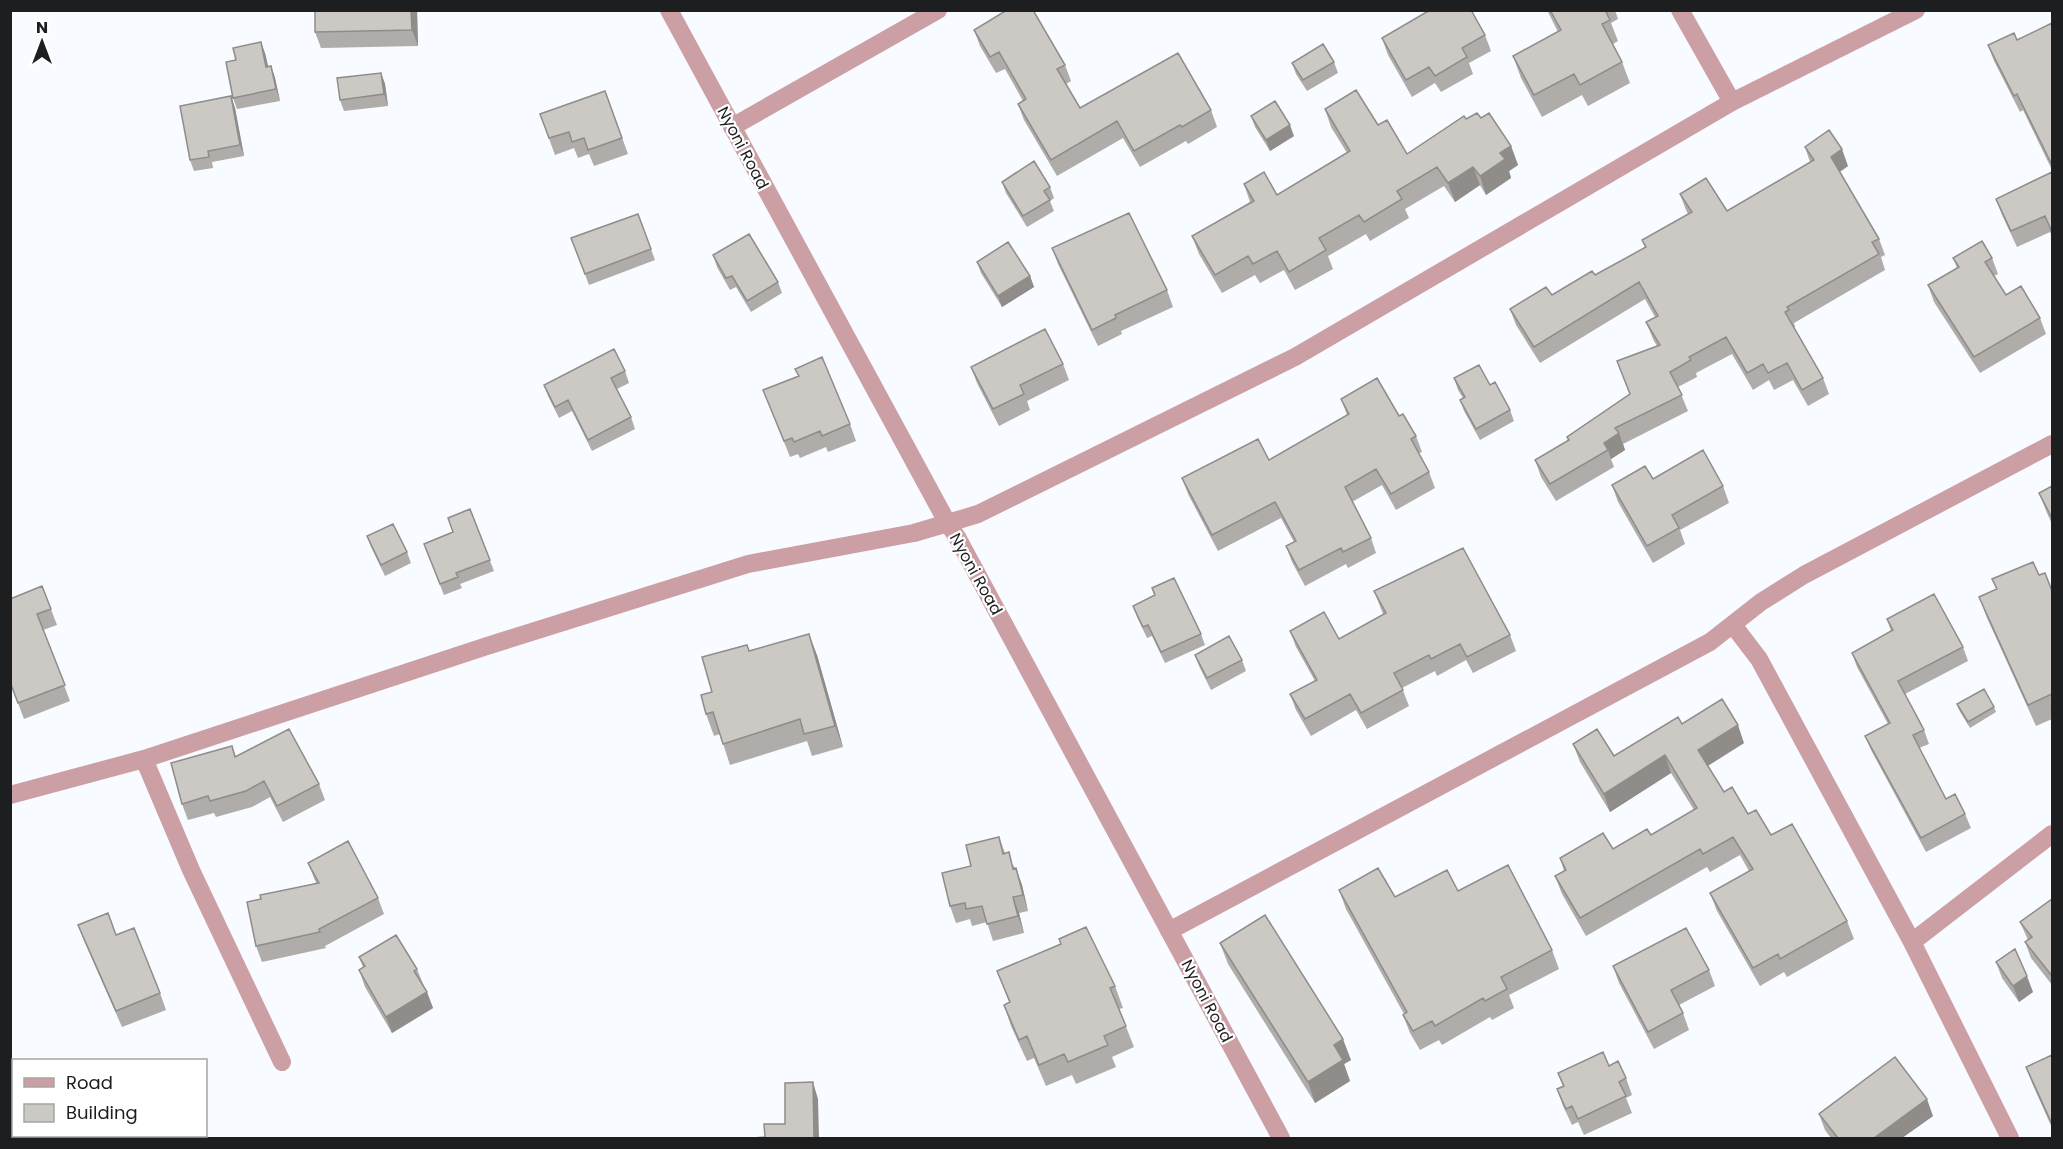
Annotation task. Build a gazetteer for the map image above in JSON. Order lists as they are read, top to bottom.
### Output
{
  "streets": {
    "street": ["Nyoni Road"]
  },
  "legend": ["Road", "Building"],
  "north": "top"
}
